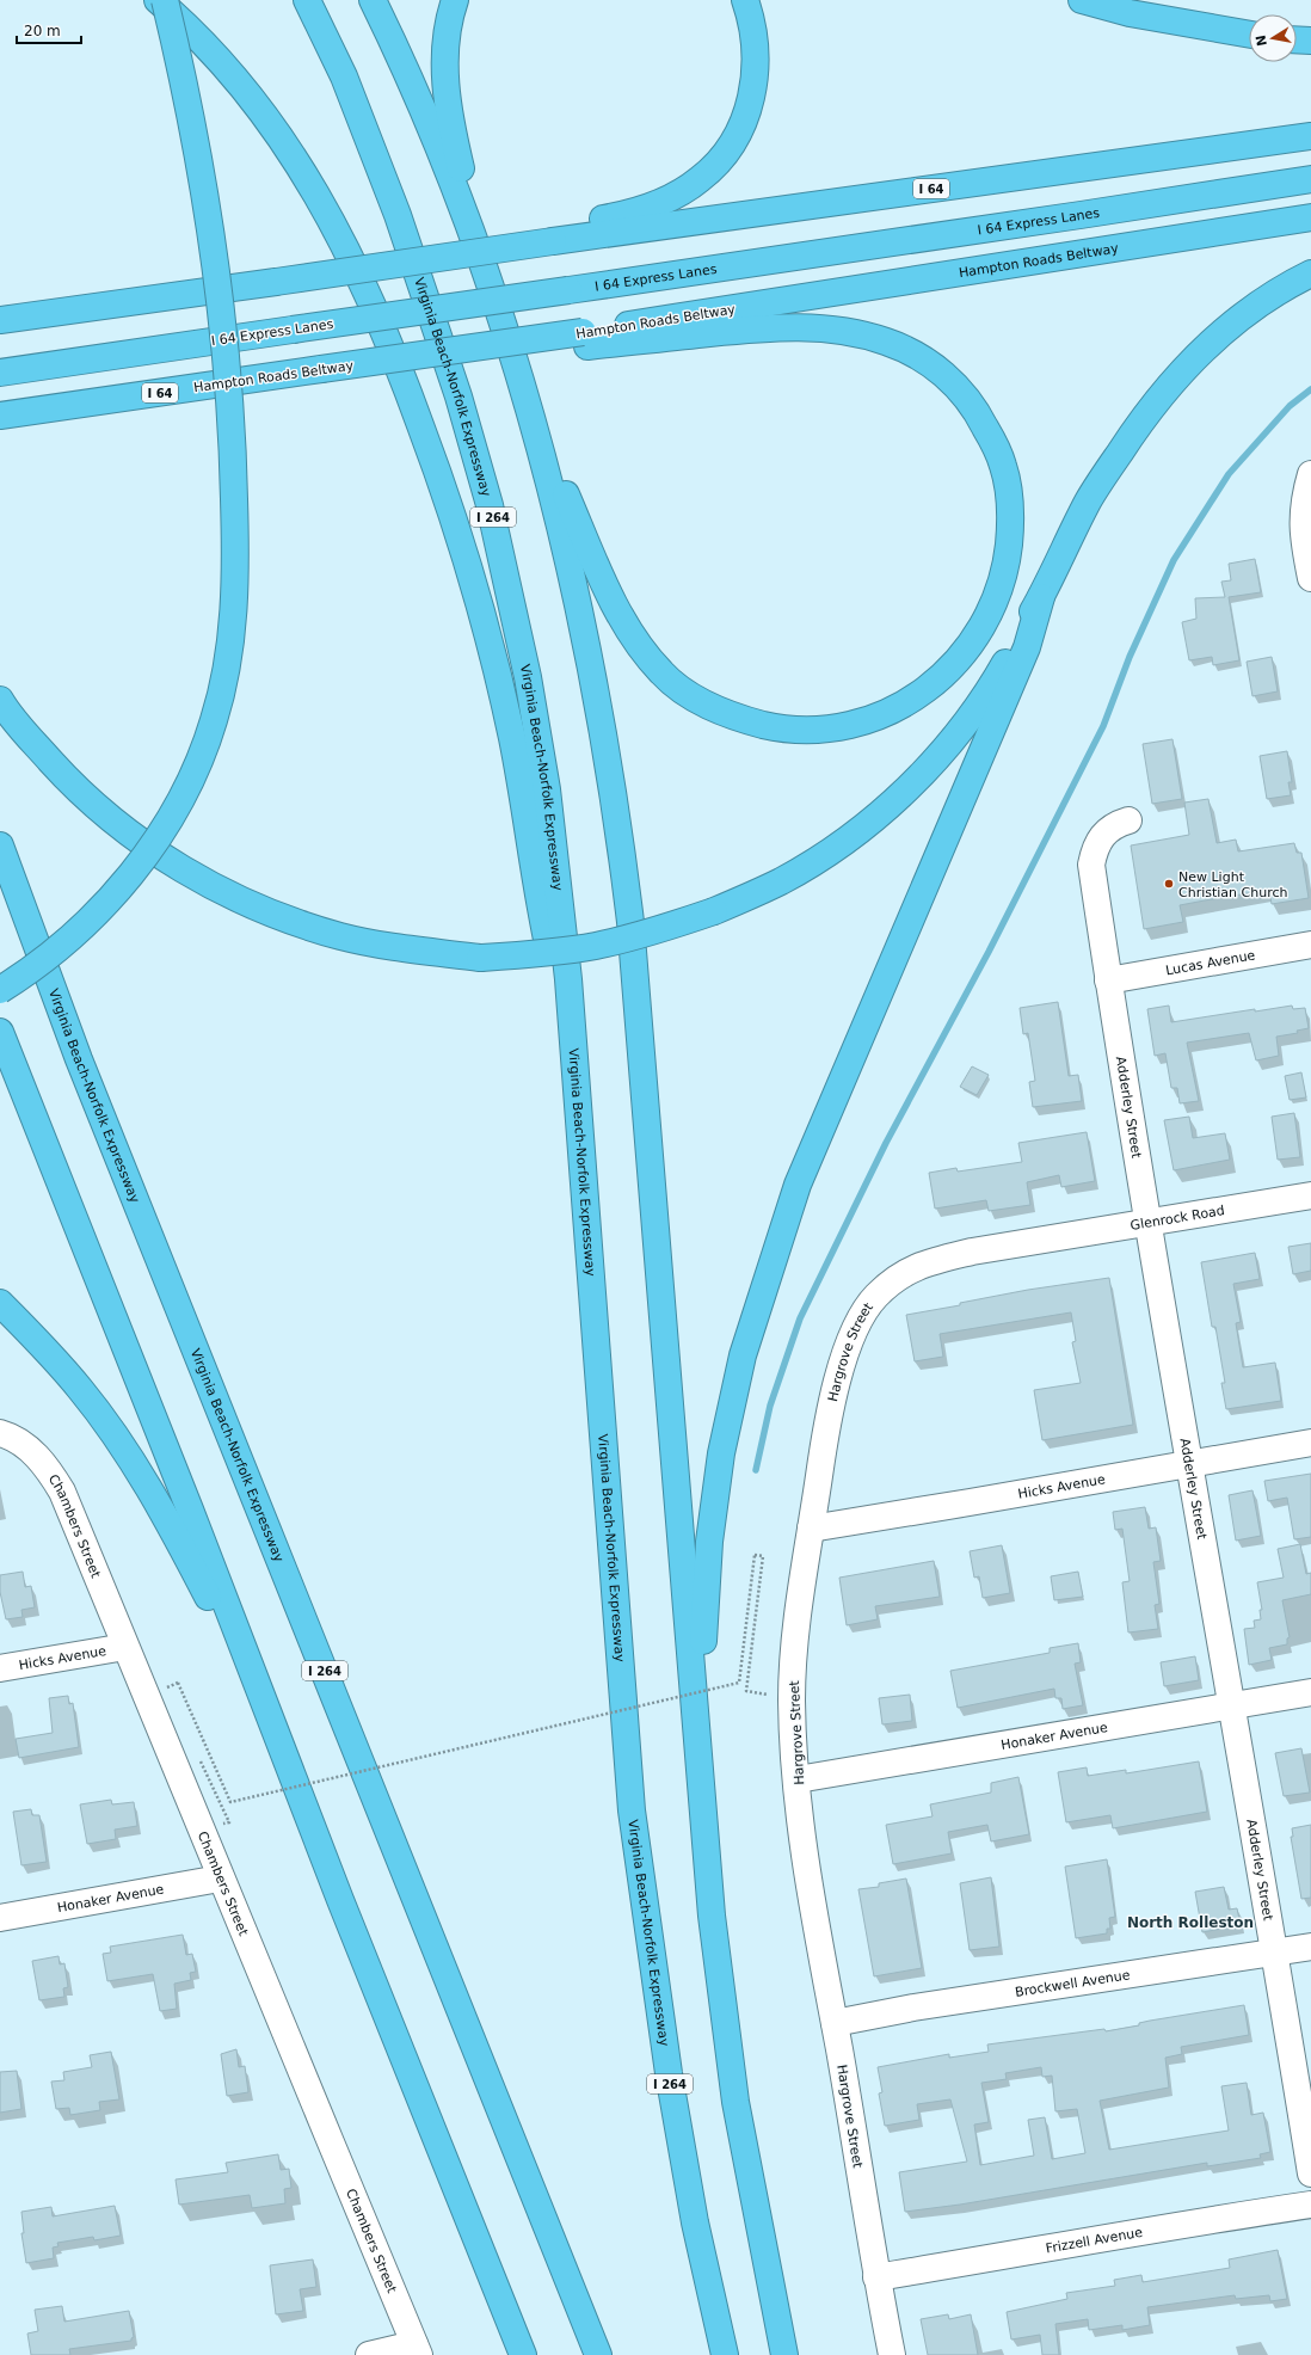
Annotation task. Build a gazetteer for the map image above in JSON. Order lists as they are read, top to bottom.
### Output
{
  "streets": {
    "highway": [
      "I 64",
      "I 64 Express Lanes",
      "Hampton Roads Beltway",
      "Virginia Beach-Norfolk Expressway",
      "I 264"
    ],
    "street": [
      "Lucas Avenue",
      "Adderley Street",
      "Glenrock Road",
      "Hargrove Street",
      "Hicks Avenue",
      "Chambers Street",
      "Honaker Avenue",
      "Brockwell Avenue",
      "Frizzell Avenue"
    ]
  },
  "crossings": [
    ["Lucas Avenue", "Adderley Street"],
    ["Adderley Street", "Glenrock Road"],
    ["Adderley Street", "Hicks Avenue"],
    ["Adderley Street", "Honaker Avenue"],
    ["Adderley Street", "Brockwell Avenue"],
    ["Glenrock Road", "Hargrove Street"],
    ["Hargrove Street", "Hicks Avenue"],
    ["Hargrove Street", "Honaker Avenue"],
    ["Hargrove Street", "Brockwell Avenue"],
    ["Hargrove Street", "Frizzell Avenue"],
    ["Hicks Avenue", "Chambers Street"],
    ["Chambers Street", "Honaker Avenue"]
  ],
  "districts": ["North Rolleston"],
  "places": ["New Light Christian Church"],
  "scale_bar": "20 m",
  "north": "left"
}
